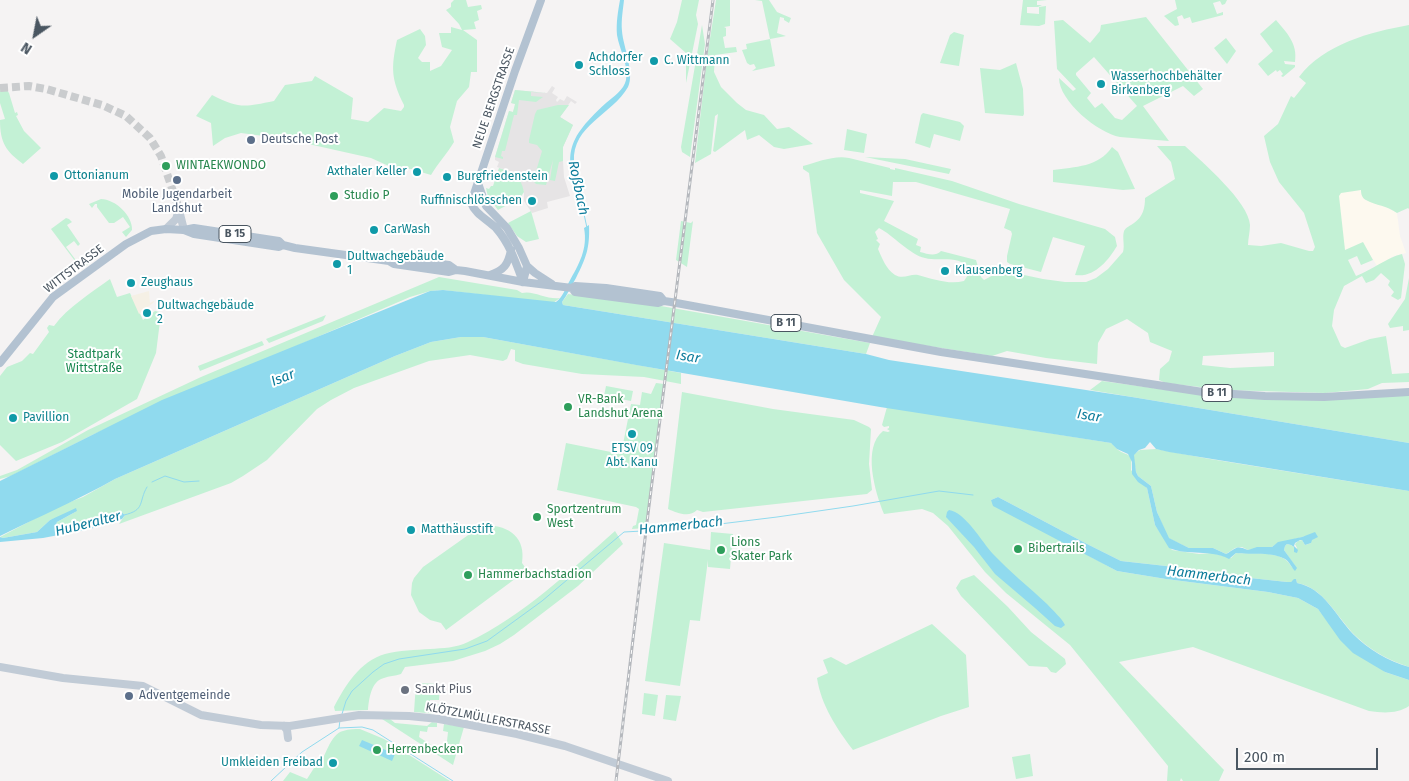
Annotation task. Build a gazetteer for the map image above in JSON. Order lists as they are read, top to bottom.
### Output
{
  "streets": {
    "main road": [
      "NEUE BERGSTRASSE",
      "B 15",
      "WITTSTRASSE",
      "B 11"
    ],
    "street": ["KLÖTZLMÜLLERSTRASSE"]
  },
  "crossings": [
    ["WITTSTRASSE", "B 11"]
  ],
  "water": [
    "Roßbach",
    "Isar",
    "Huberalter",
    "Hammerbach"
  ],
  "parks": ["Stadtpark Wittstraße"],
  "places": [
    "C. Wittmann",
    "Achdorfer Schloss",
    "Wasserhochbehälter Birkenberg",
    "Deutsche Post",
    "WINTAEKWONDO",
    "Axthaler Keller",
    "Ottonianum",
    "Burgfriedenstein",
    "Mobile Jugendarbeit Landshut",
    "Studio P",
    "Ruffinischlösschen",
    "CarWash",
    "Dultwachgebäude 1",
    "Klausenberg",
    "Zeughaus",
    "Dultwachgebäude 2",
    "VR-Bank Landshut Arena",
    "Pavillion",
    "ETSV 09 Abt. Kanu",
    "Sportzentrum West",
    "Matthäusstift",
    "Bibertrails",
    "Lions Skater Park",
    "Hammerbachstadion",
    "Sankt Pius",
    "Adventgemeinde",
    "Herrenbecken",
    "Umkleiden Freibad"
  ],
  "scale_bar": "200 m",
  "north": "bottom left"
}
